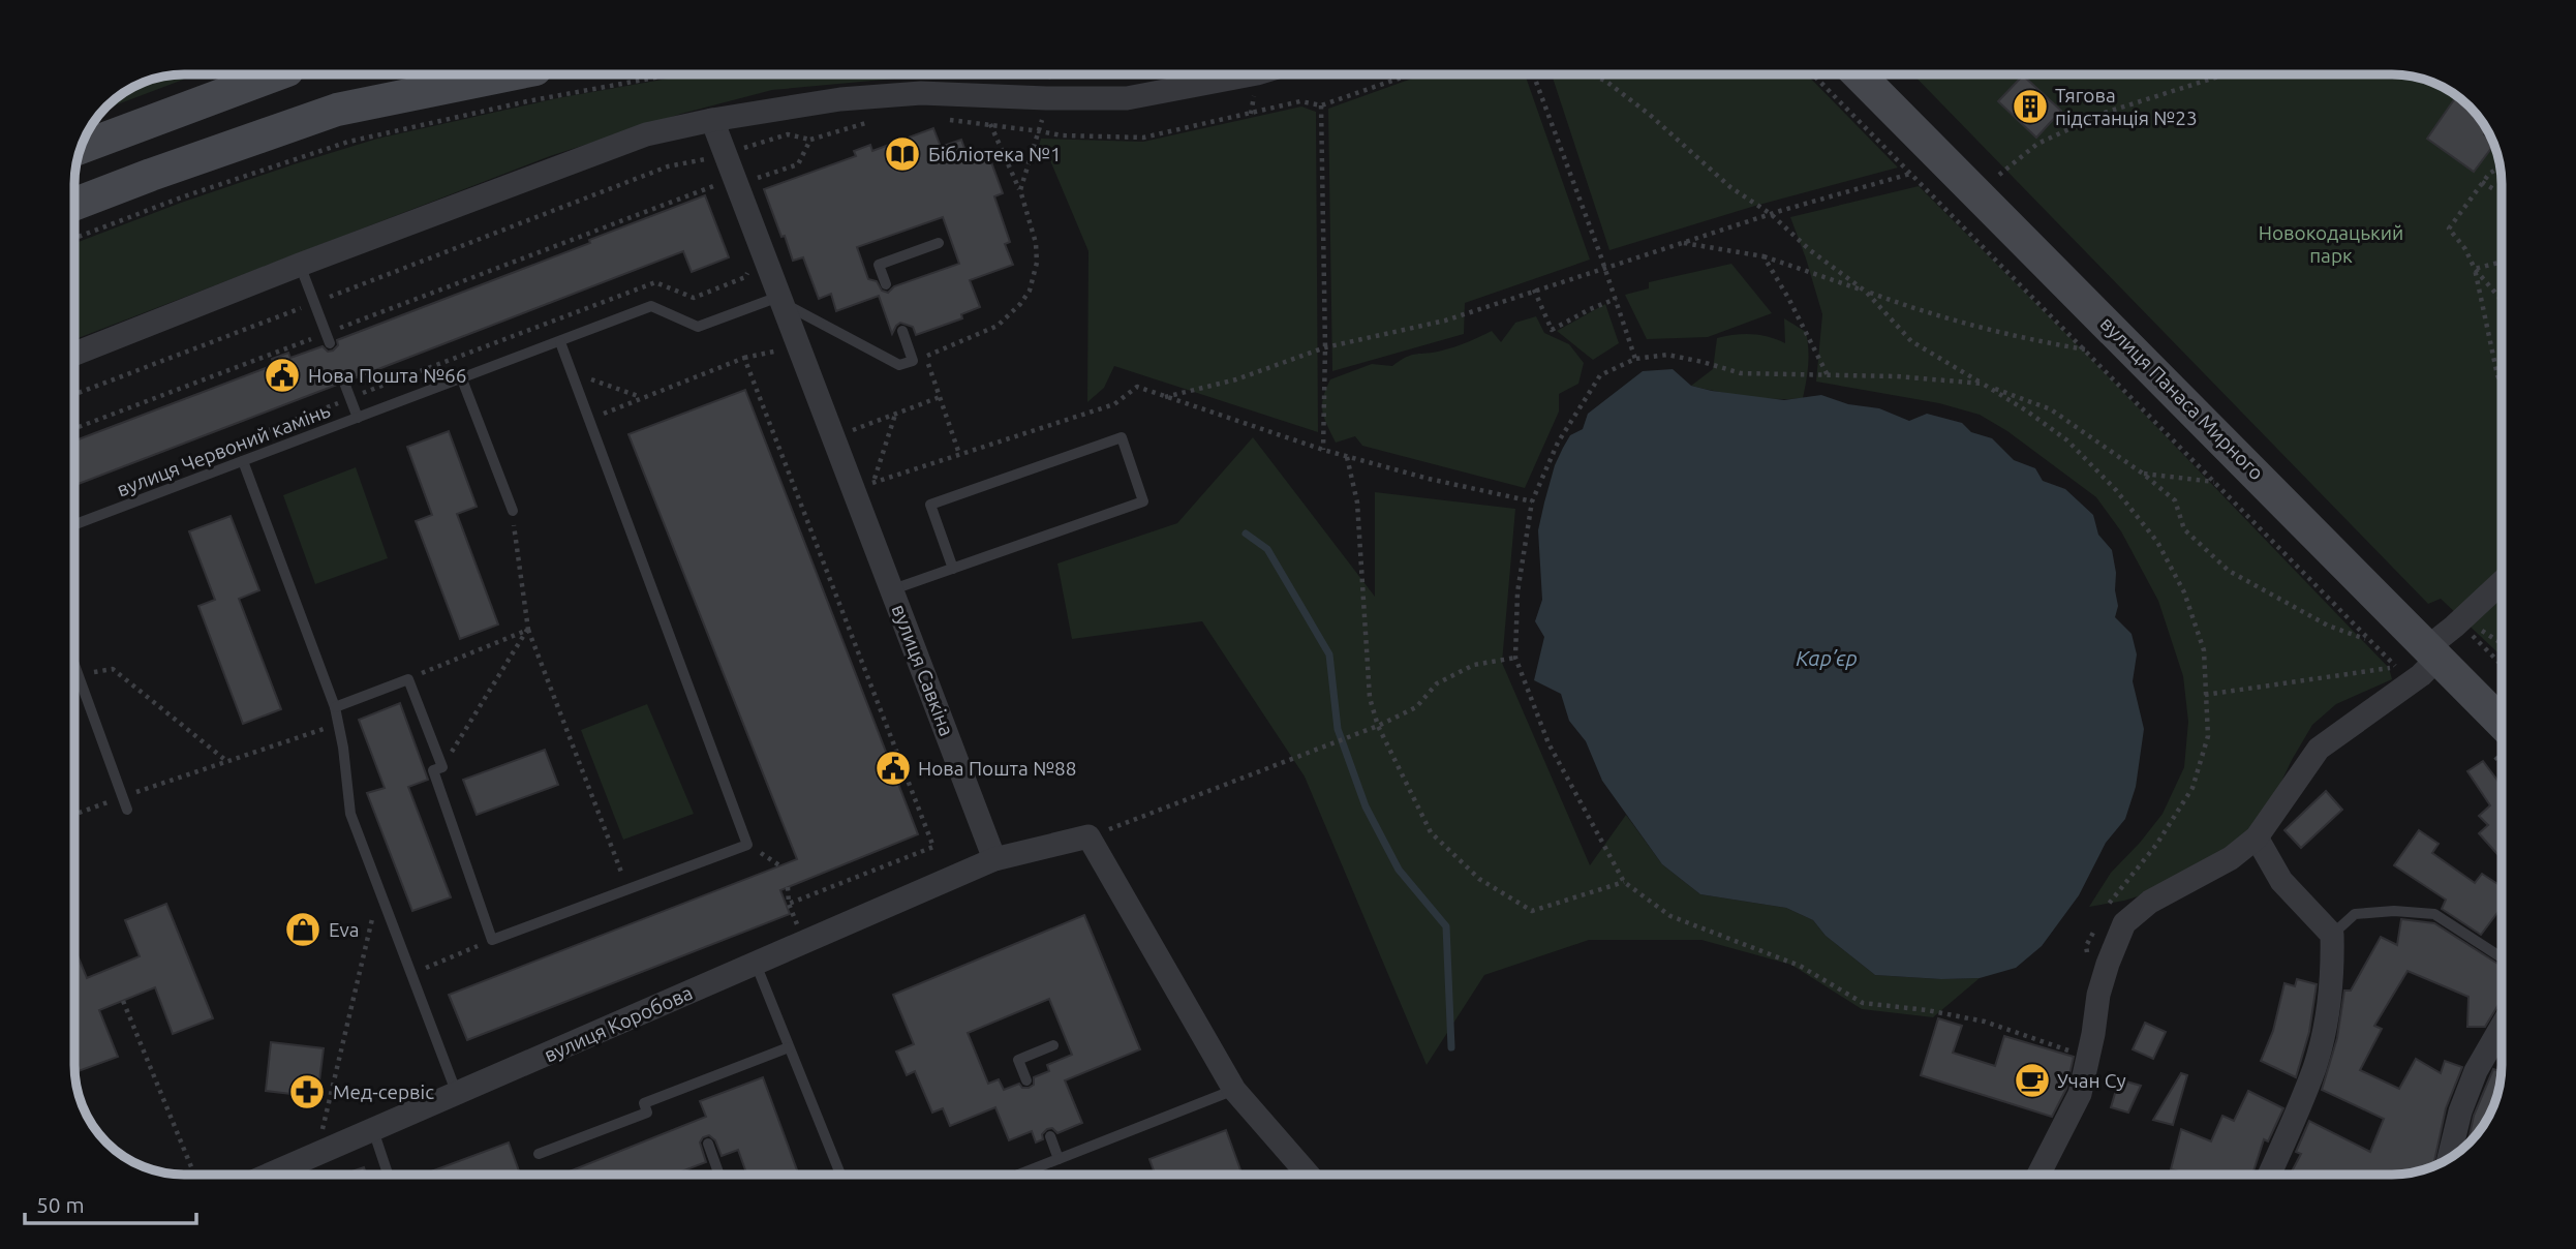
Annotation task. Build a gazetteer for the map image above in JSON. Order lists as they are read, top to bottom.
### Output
{
  "streets": {
    "main road": ["вулиця Панаса Мирного"],
    "street": ["вулиця Савкіна", "вулиця Коробова"],
    "lane": ["вулиця Червоний камінь"]
  },
  "crossings": [
    ["вулиця Червоний камінь", "вулиця Савкіна"],
    ["вулиця Савкіна", "вулиця Коробова"]
  ],
  "water": ["Кар’єр"],
  "parks": ["Новокодацький парк"],
  "places": {
    "building": ["Тягова пiдстанцiя №23"],
    "library": ["Бібліотека №1"],
    "public building": ["Нова Пошта №66", "Нова Пошта №88"],
    "shop": ["Eva"],
    "cafe": ["Учан Су"],
    "pharmacy": ["Мед-сервіс"]
  },
  "scale_bar": "50 m"
}
